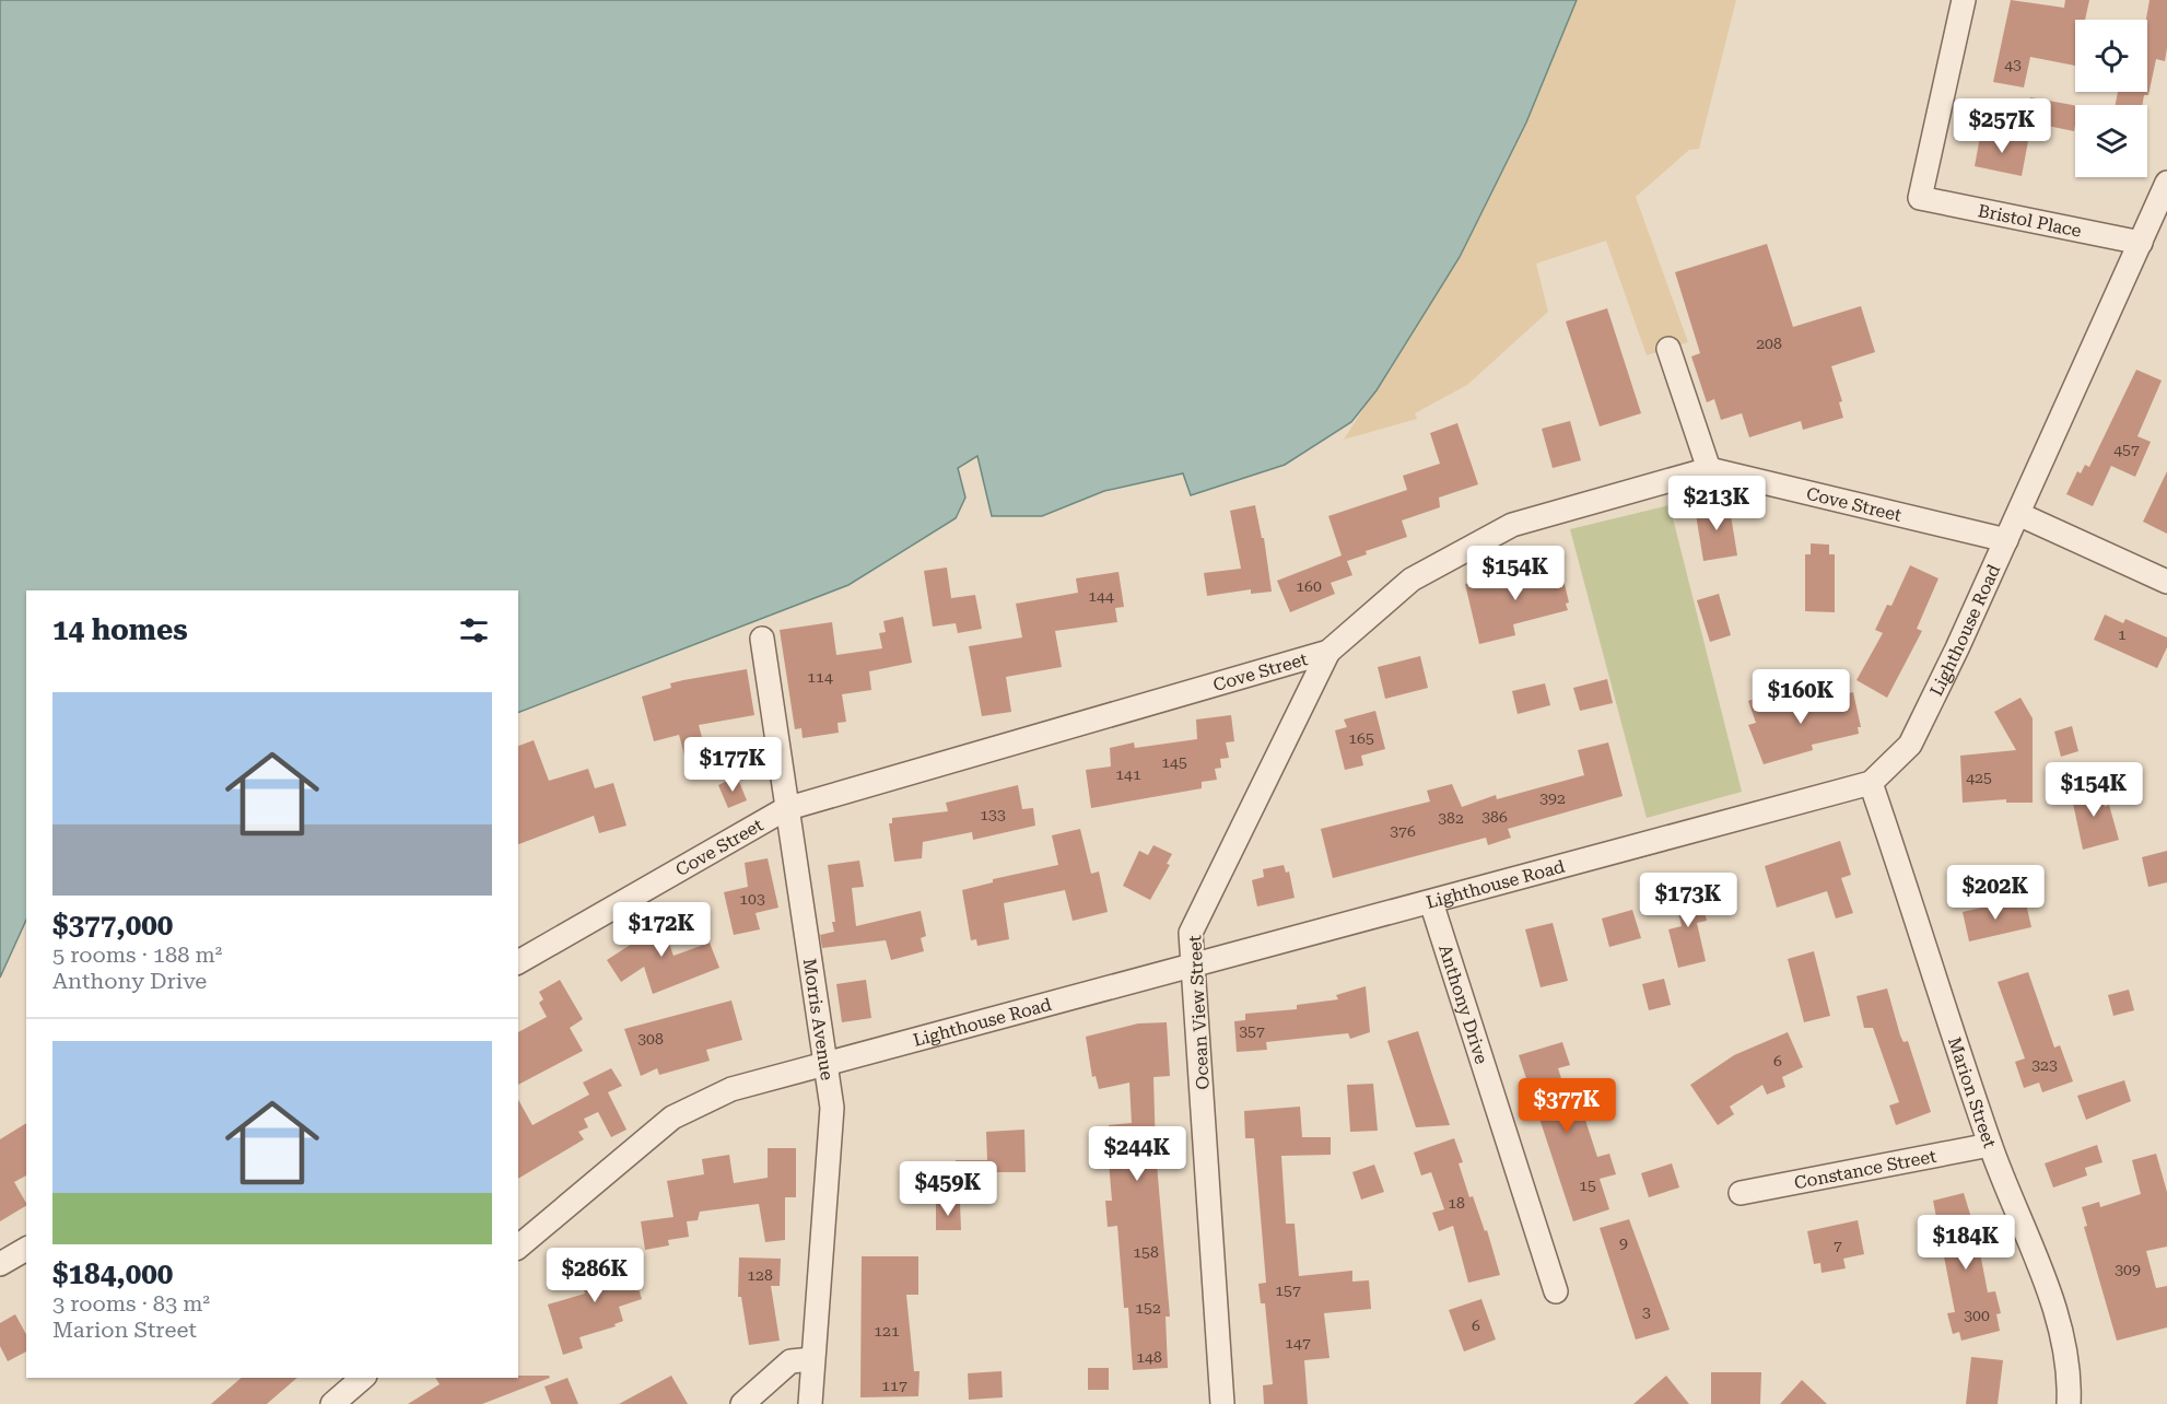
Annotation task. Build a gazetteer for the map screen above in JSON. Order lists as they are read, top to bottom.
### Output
{
  "streets": {
    "street": [
      "Bristol Place",
      "Cove Street",
      "Lighthouse Road",
      "Anthony Drive",
      "Ocean View Street",
      "Morris Avenue",
      "Marion Street",
      "Constance Street"
    ]
  },
  "crossings": [
    ["Bristol Place", "Lighthouse Road"],
    ["Cove Street", "Lighthouse Road"],
    ["Cove Street", "Ocean View Street"],
    ["Cove Street", "Morris Avenue"],
    ["Lighthouse Road", "Anthony Drive"],
    ["Lighthouse Road", "Ocean View Street"],
    ["Lighthouse Road", "Morris Avenue"],
    ["Lighthouse Road", "Marion Street"],
    ["Marion Street", "Constance Street"]
  ],
  "house_numbers": [
    "43",
    "208",
    "457",
    "160",
    "144",
    "1",
    "114",
    "165",
    "145",
    "141",
    "425",
    "392",
    "133",
    "386",
    "382",
    "376",
    "103",
    "357",
    "308",
    "6",
    "323",
    "15",
    "18",
    "9",
    "7",
    "158",
    "309",
    "128",
    "157",
    "152",
    "3",
    "300",
    "6",
    "121",
    "147",
    "148",
    "117"
  ],
  "page": {
    "price": [
      "$257K",
      "$213K",
      "$154K",
      "$160K",
      "$177K",
      "$154K",
      "$202K",
      "$173K",
      "$172K",
      "$377K",
      "$244K",
      "$459K",
      "$184K",
      "$286K"
    ],
    "heading": "14 homes",
    "list": [
      {
        "name": "$377,000",
        "note": "5 rooms · 188 m² · Anthony Drive"
      },
      {
        "name": "$184,000",
        "note": "3 rooms · 83 m² · Marion Street"
      }
    ]
  }
}
